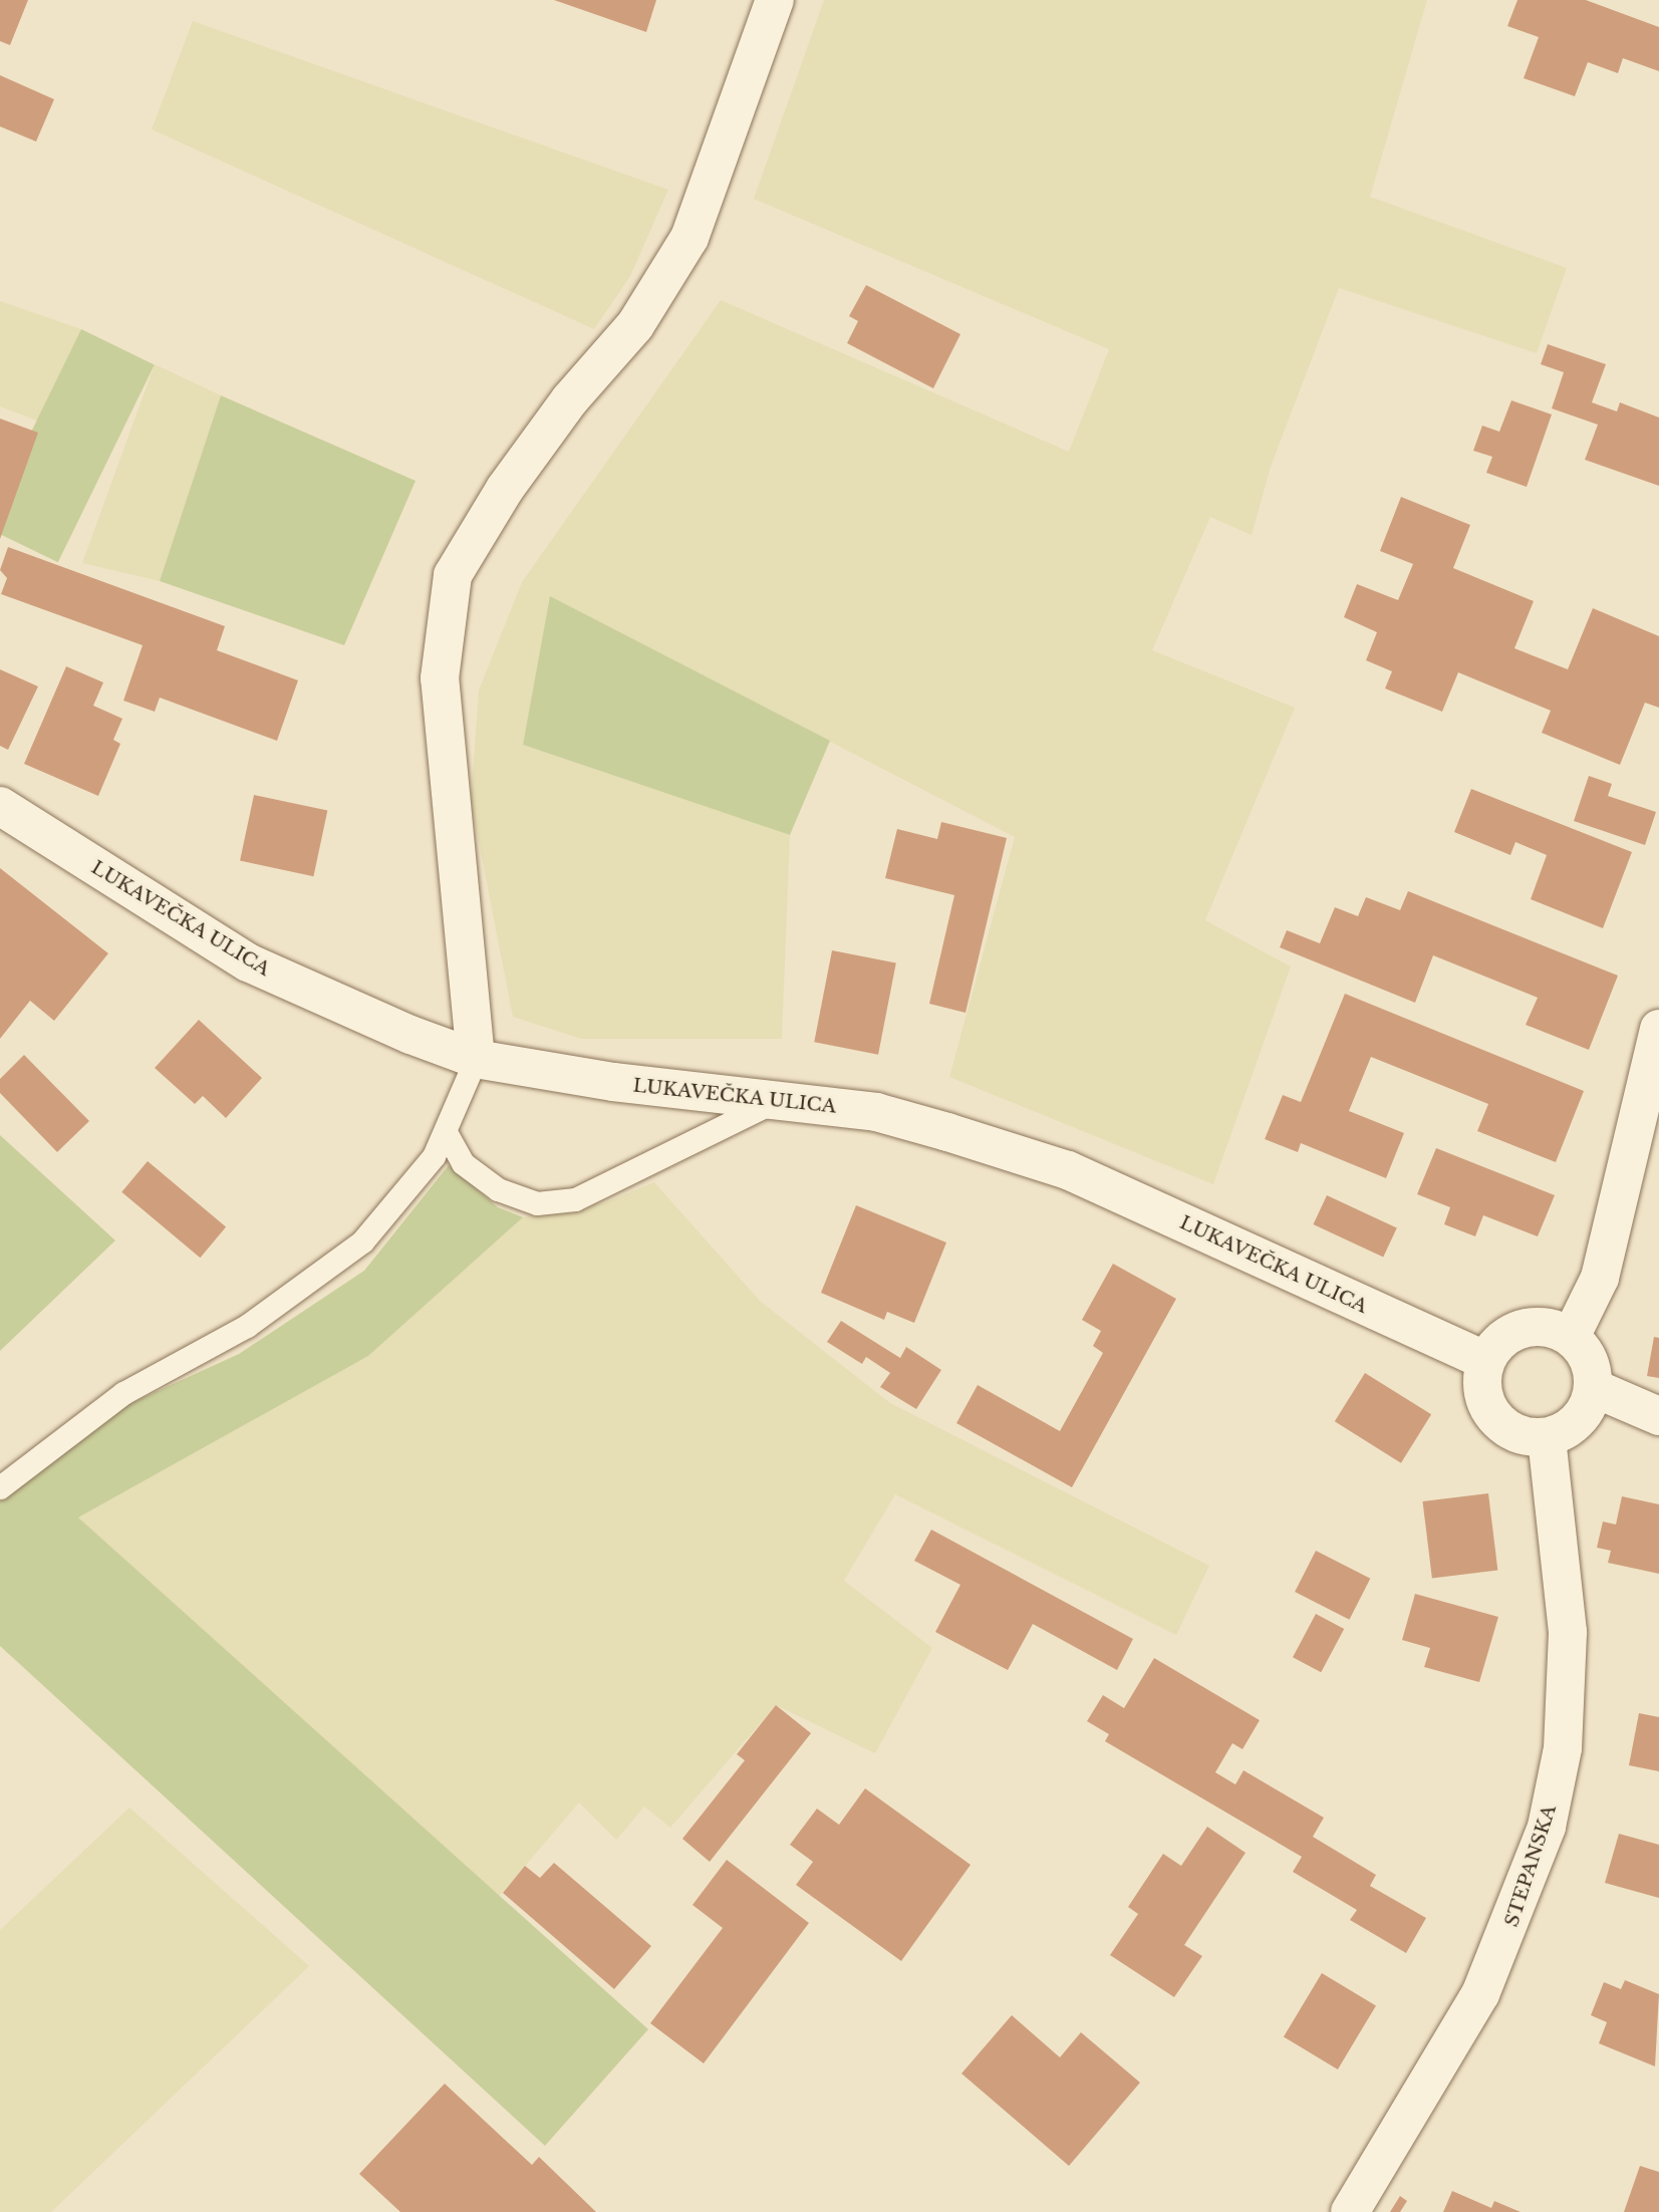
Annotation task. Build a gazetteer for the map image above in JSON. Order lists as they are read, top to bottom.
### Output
{
  "streets": {
    "street": ["LUKAVEČKA ULICA", "STEPANSKA"]
  },
  "crossings": [
    ["LUKAVEČKA ULICA", "STEPANSKA"]
  ]
}
